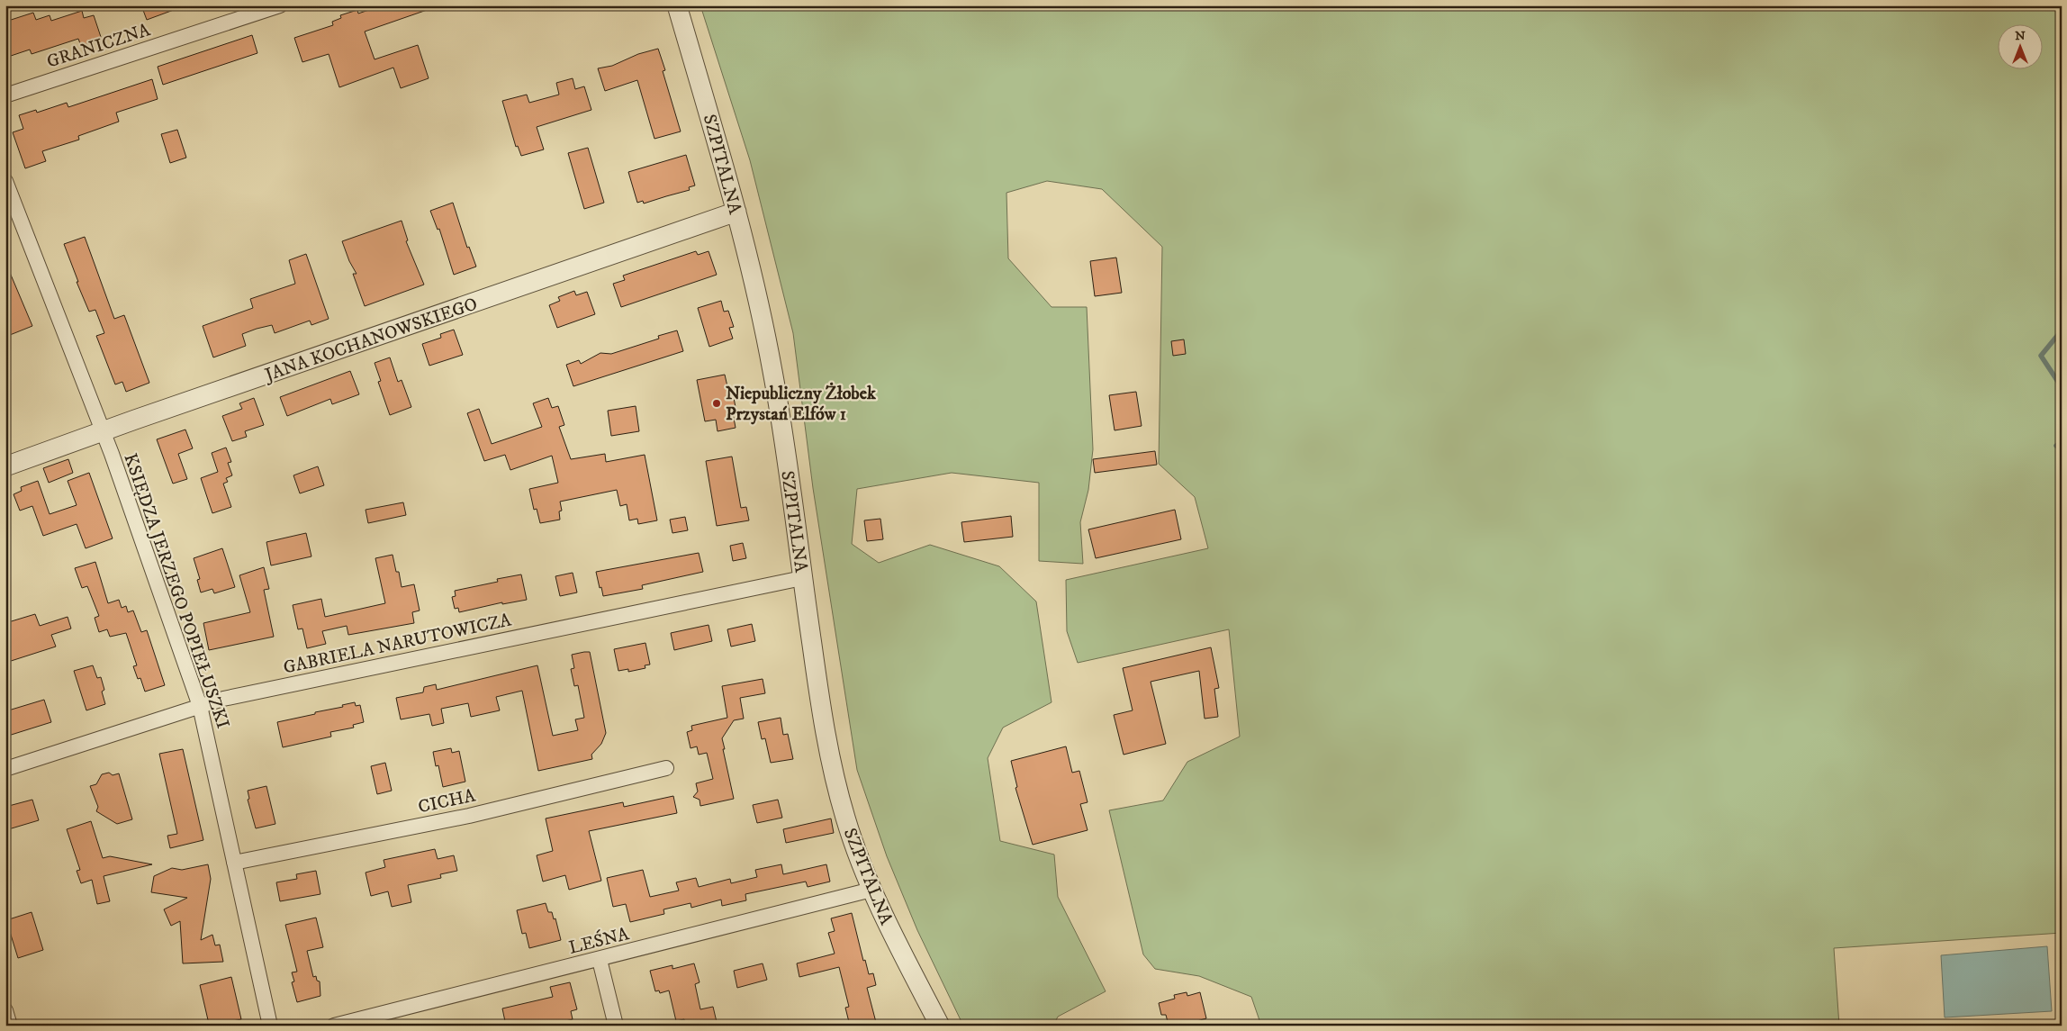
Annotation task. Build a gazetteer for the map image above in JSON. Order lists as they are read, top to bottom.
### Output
{
  "streets": {
    "street": [
      "GRANICZNA",
      "SZPITALNA",
      "JANA KOCHANOWSKIEGO",
      "KSIĘDZA JERZEGO POPIEŁUSZKI",
      "GABRIELA NARUTOWICZA",
      "CICHA",
      "LEŚNA"
    ]
  },
  "crossings": [
    ["SZPITALNA", "JANA KOCHANOWSKIEGO"],
    ["SZPITALNA", "GABRIELA NARUTOWICZA"],
    ["SZPITALNA", "LEŚNA"],
    ["JANA KOCHANOWSKIEGO", "KSIĘDZA JERZEGO POPIEŁUSZKI"],
    ["KSIĘDZA JERZEGO POPIEŁUSZKI", "GABRIELA NARUTOWICZA"],
    ["KSIĘDZA JERZEGO POPIEŁUSZKI", "CICHA"]
  ],
  "places": ["Niepubliczny Żłobek Przystań Elfów 1"],
  "north": "top"
}
